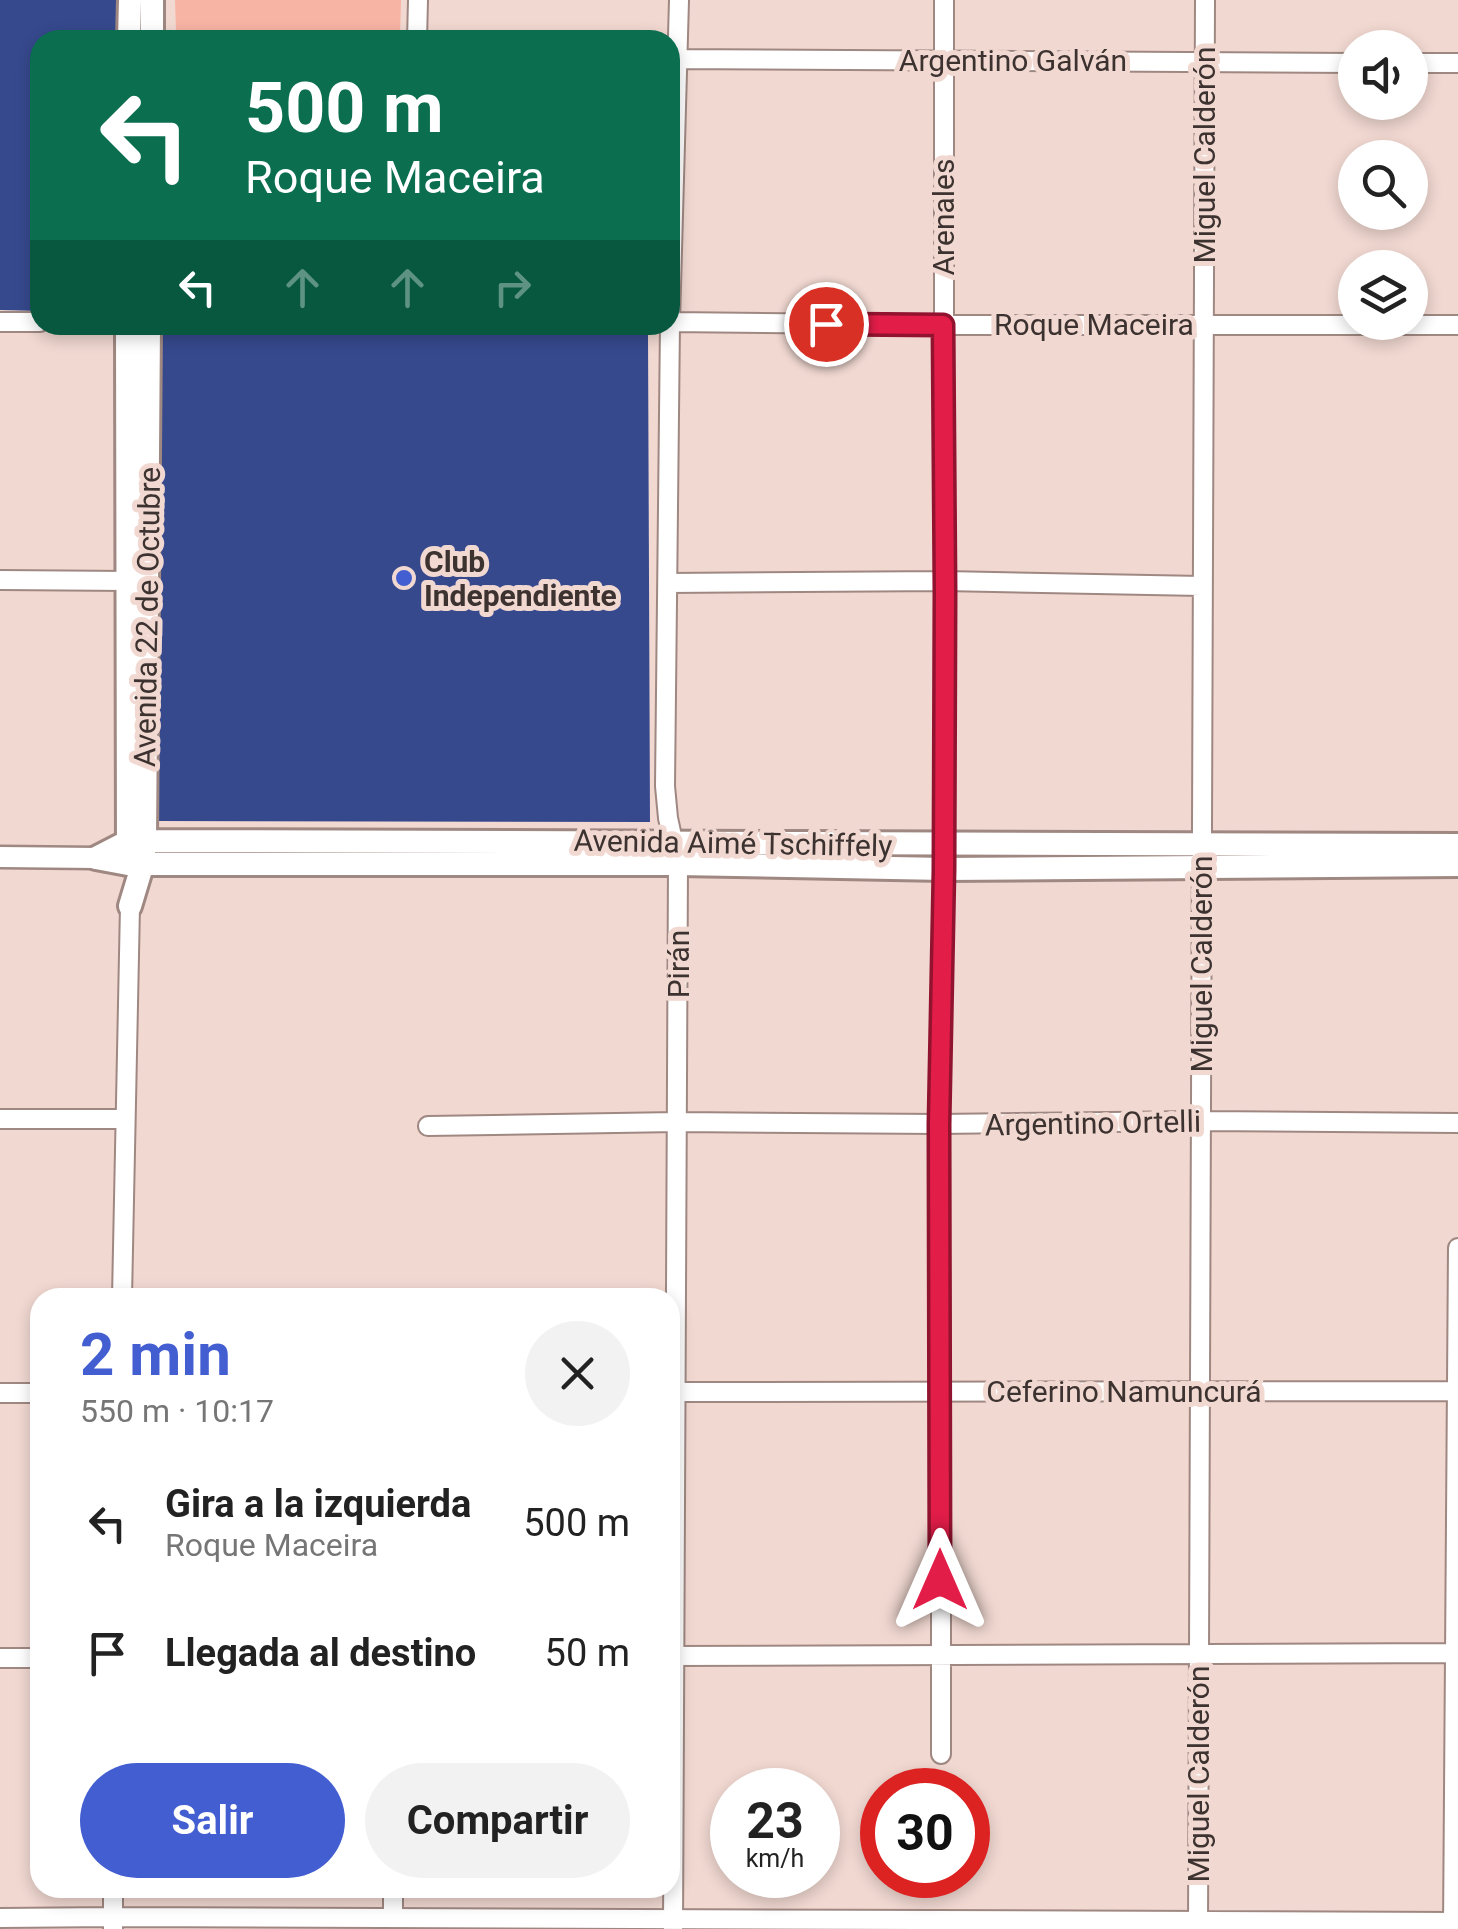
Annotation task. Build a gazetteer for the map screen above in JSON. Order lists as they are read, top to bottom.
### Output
{
  "streets": {
    "main road": ["Avenida 22 de Octubre", "Avenida Aimé Tschiffely"],
    "street": [
      "Argentino Galván",
      "Miguel Calderón",
      "Arenales",
      "Roque Maceira",
      "Pirán",
      "Argentino Ortelli",
      "Ceferino Namuncurá"
    ]
  },
  "crossings": [
    ["Argentino Galván", "Miguel Calderón"],
    ["Argentino Galván", "Arenales"],
    ["Miguel Calderón", "Roque Maceira"],
    ["Miguel Calderón", "Avenida Aimé Tschiffely"],
    ["Miguel Calderón", "Argentino Ortelli"],
    ["Miguel Calderón", "Ceferino Namuncurá"],
    ["Arenales", "Roque Maceira"],
    ["Arenales", "Avenida Aimé Tschiffely"],
    ["Arenales", "Argentino Ortelli"],
    ["Arenales", "Ceferino Namuncurá"],
    ["Avenida 22 de Octubre", "Avenida Aimé Tschiffely"],
    ["Avenida Aimé Tschiffely", "Pirán"],
    ["Pirán", "Argentino Ortelli"]
  ],
  "places": ["Club Independiente"],
  "page": {
    "turn": ["500 m", "Roque Maceira"],
    "heading": ["2 min", "550 m · 10:17"],
    "list": [
      {
        "name": "Gira a la izquierda",
        "note": "Roque Maceira",
        "value": "500 m"
      },
      {
        "name": "Llegada al destino",
        "value": "50 m"
      }
    ],
    "buttons": ["Salir", "Compartir"],
    "speed": "23 km/h",
    "limit": "30"
  }
}
